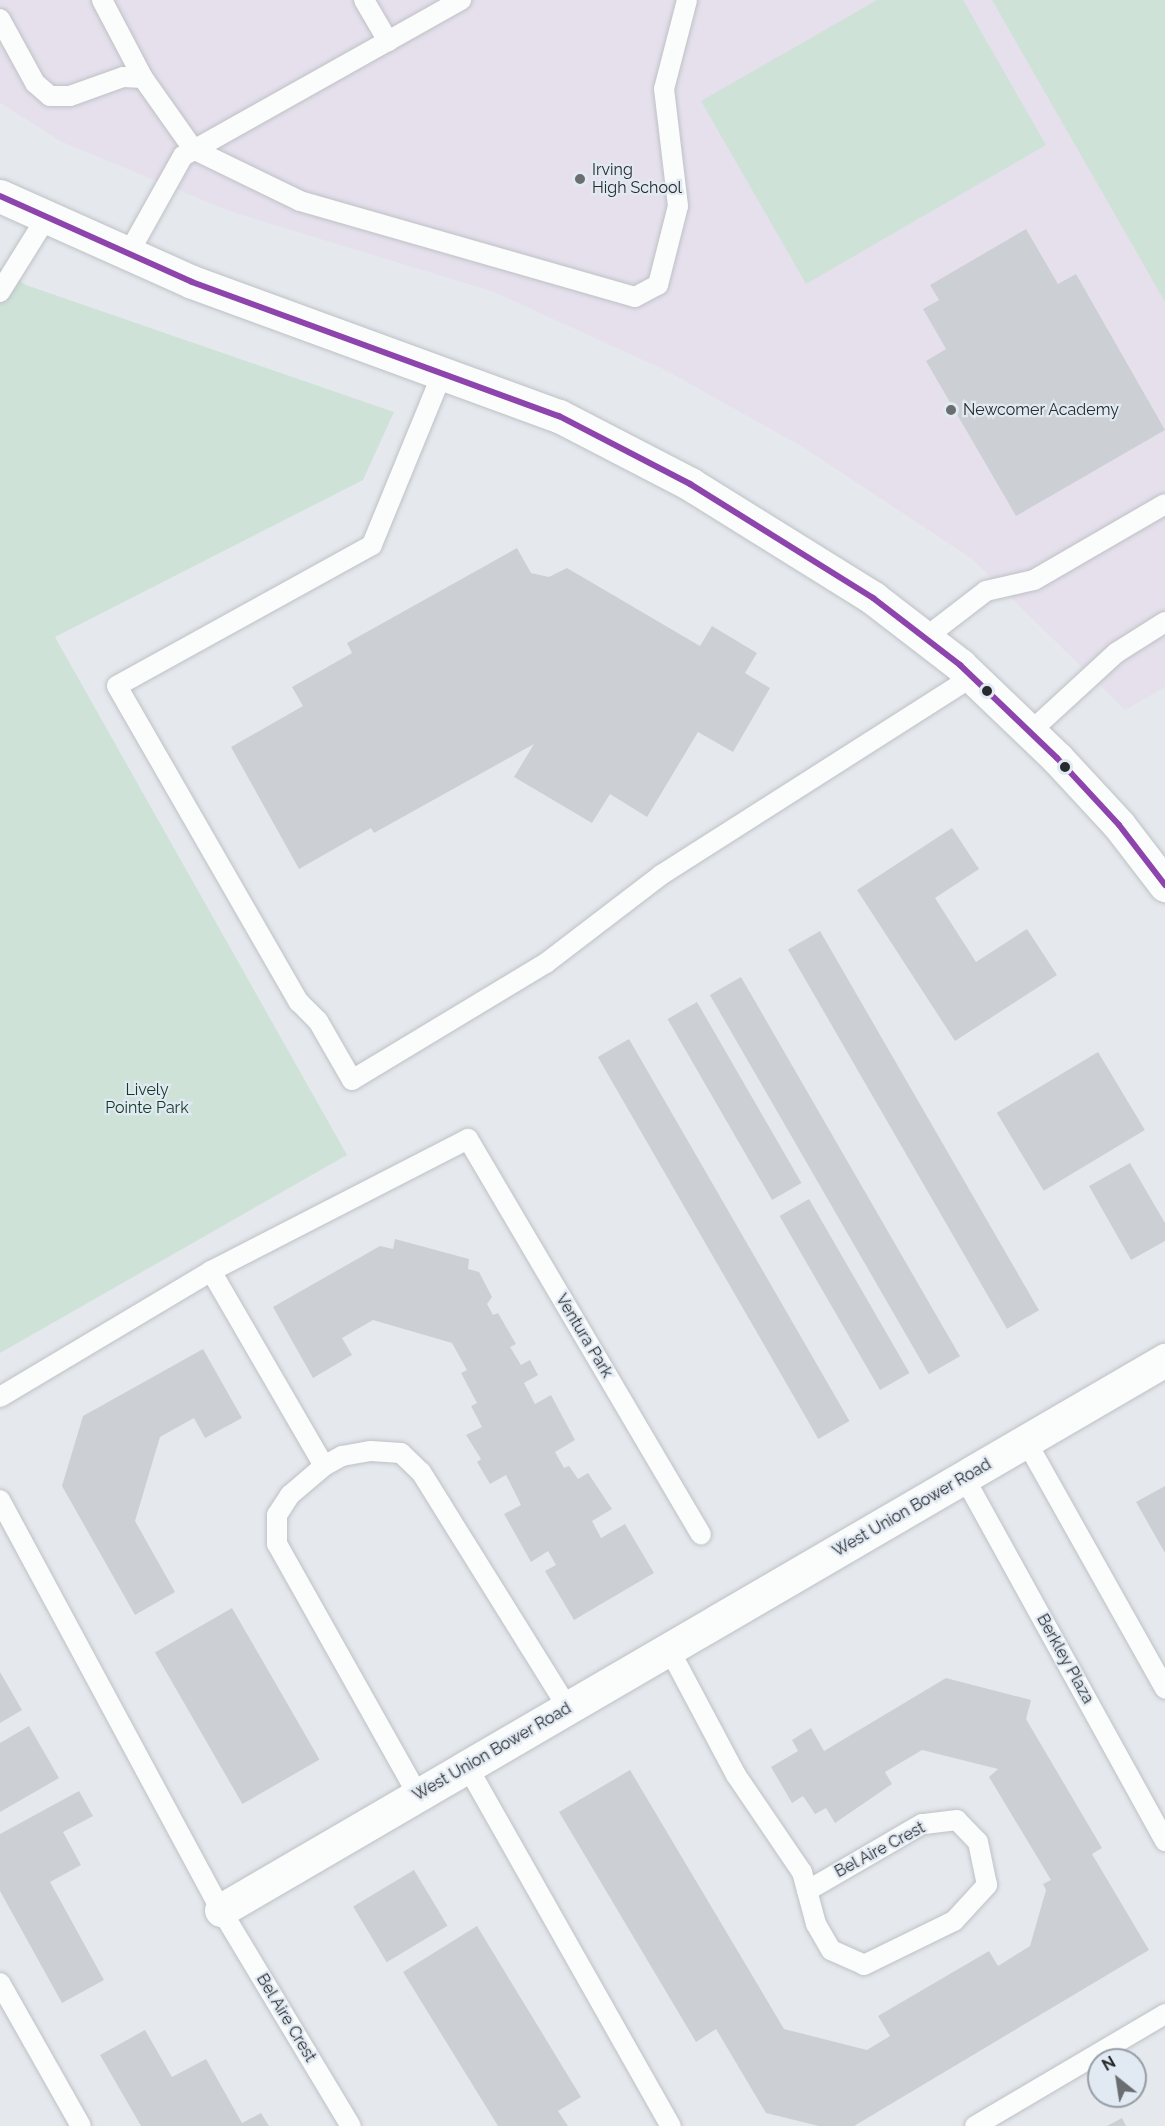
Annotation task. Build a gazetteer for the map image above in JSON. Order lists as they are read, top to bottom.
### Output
{
  "streets": {
    "main road": ["West Union Bower Road"],
    "lane": ["Ventura Park", "Berkley Plaza", "Bel Aire Crest"]
  },
  "crossings": [
    ["West Union Bower Road", "Berkley Plaza"],
    ["West Union Bower Road", "Bel Aire Crest"]
  ],
  "parks": ["Lively Pointe Park"],
  "places": ["Irving High School", "Newcomer Academy"],
  "north": "top left"
}
